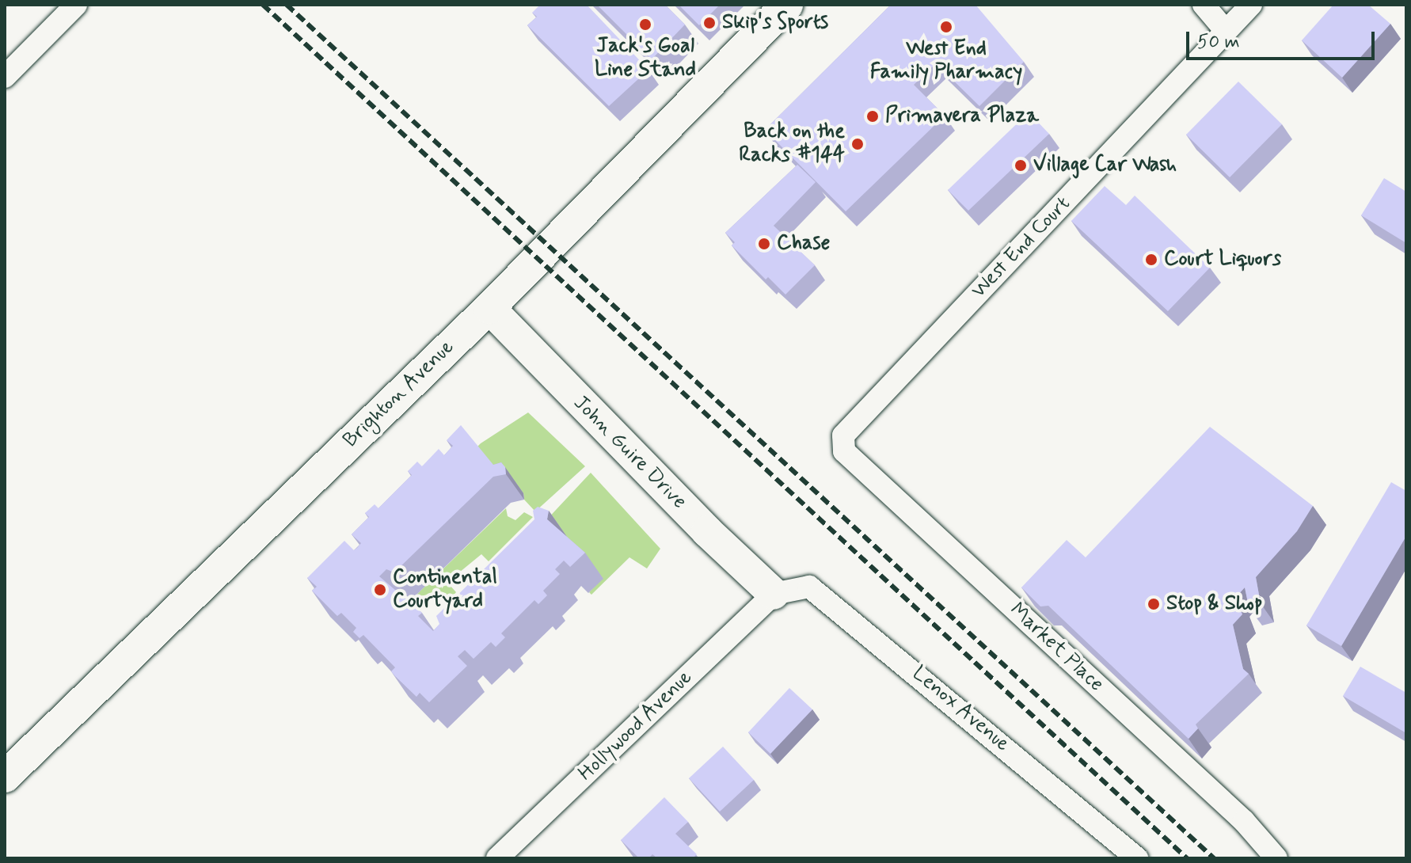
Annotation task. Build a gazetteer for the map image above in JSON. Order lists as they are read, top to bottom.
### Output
{
  "streets": {
    "street": [
      "West End Court",
      "Brighton Avenue",
      "John Guire Drive",
      "Market Place",
      "Lenox Avenue",
      "Hollywood Avenue"
    ]
  },
  "crossings": [
    ["West End Court", "Market Place"],
    ["Brighton Avenue", "John Guire Drive"],
    ["John Guire Drive", "Lenox Avenue"],
    ["John Guire Drive", "Hollywood Avenue"],
    ["Lenox Avenue", "Hollywood Avenue"]
  ],
  "places": [
    "Skip's Sports",
    "Jack's Goal Line Stand",
    "West End Family Pharmacy",
    "Primavera Plaza",
    "Back on the Racks #144",
    "Village Car Wash",
    "Chase",
    "Court Liquors",
    "Continental Courtyard",
    "Stop & Shop"
  ],
  "scale_bar": "50 m"
}
